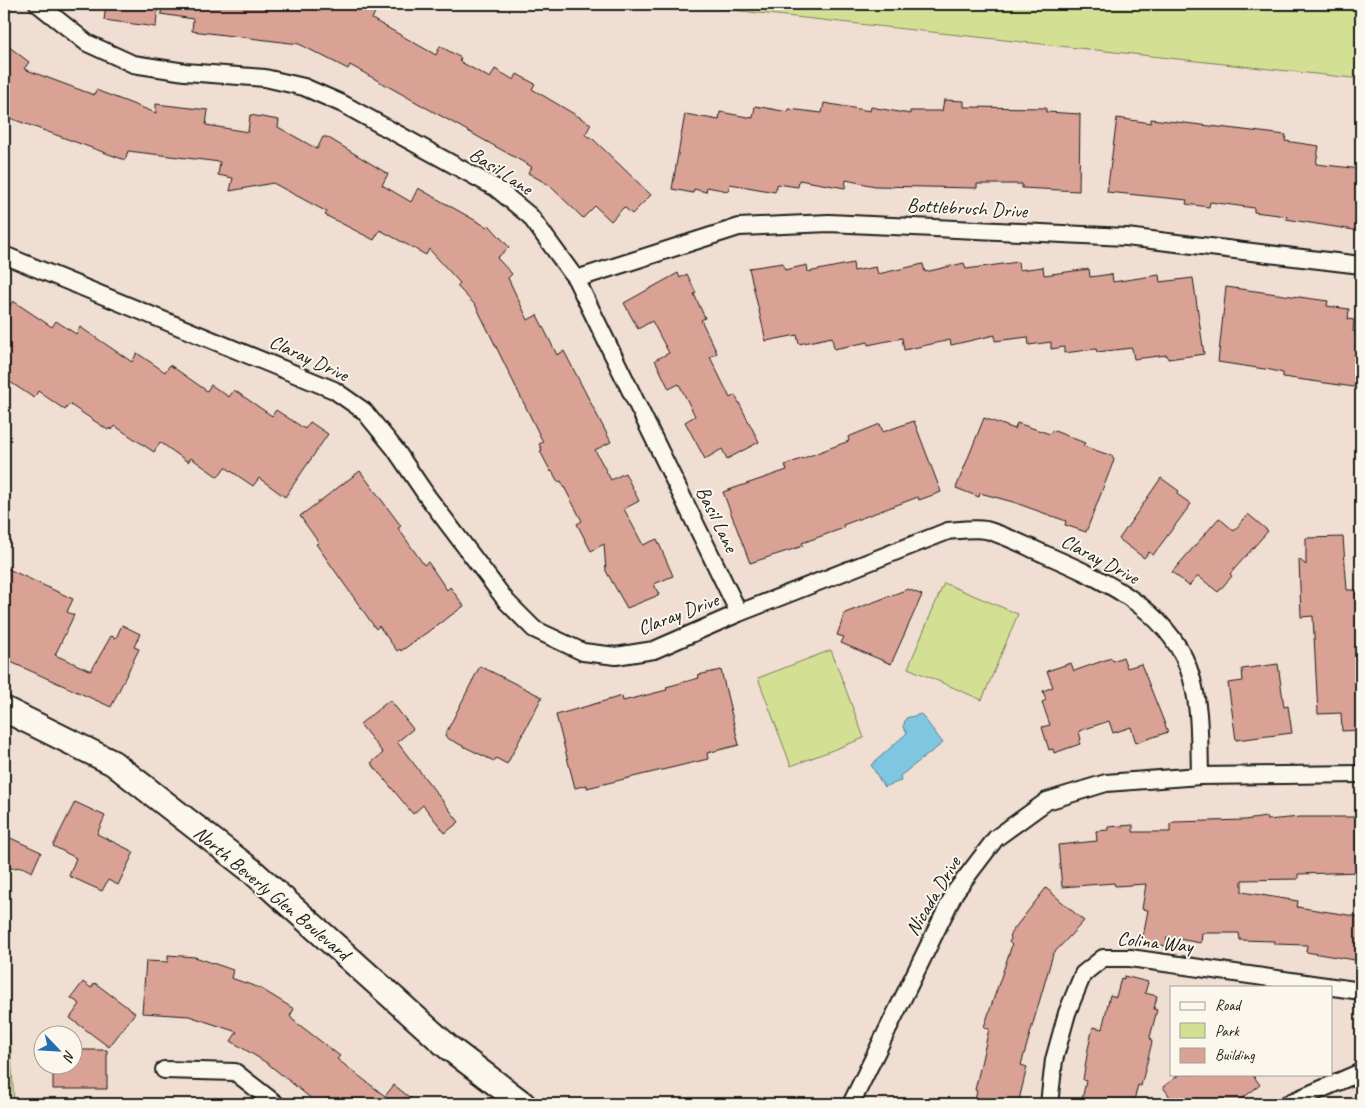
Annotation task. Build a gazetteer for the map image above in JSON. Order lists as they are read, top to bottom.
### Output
{
  "streets": {
    "main road": ["North Beverly Glen Boulevard"],
    "street": [
      "Basil Lane",
      "Bottlebrush Drive",
      "Claray Drive",
      "Nicada Drive",
      "Colina Way"
    ]
  },
  "crossings": [
    ["Basil Lane", "Bottlebrush Drive"],
    ["Basil Lane", "Claray Drive"],
    ["Claray Drive", "Nicada Drive"]
  ],
  "legend": ["Road", "Park", "Building"],
  "north": "bottom right"
}
